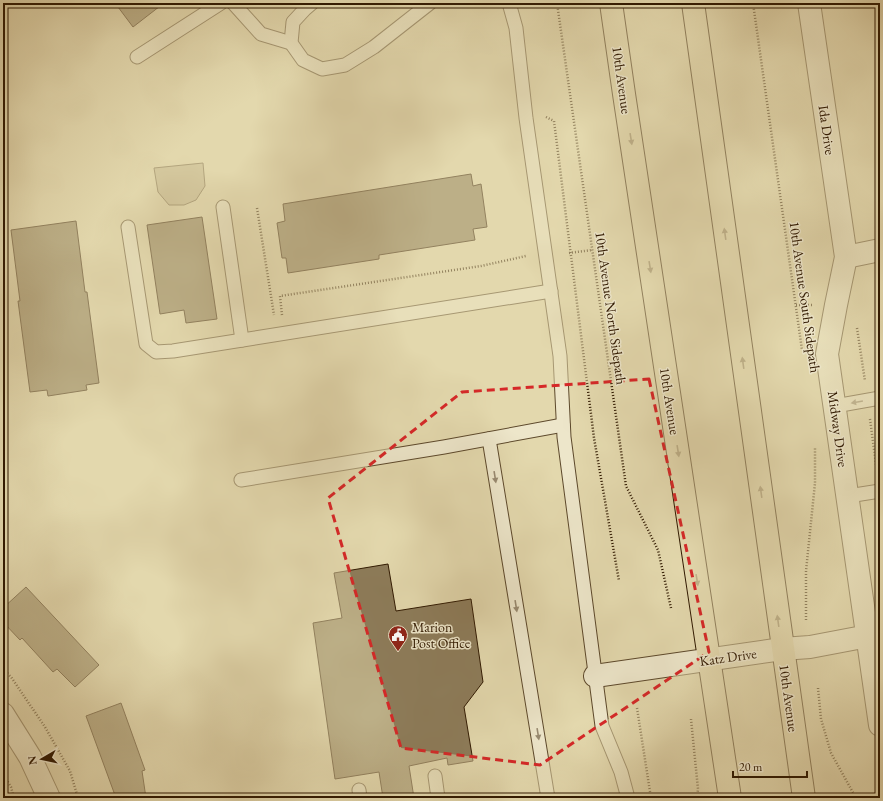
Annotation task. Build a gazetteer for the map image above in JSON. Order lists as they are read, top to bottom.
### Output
{
  "streets": {
    "main road": ["10th Avenue"],
    "street": ["Ida Drive", "Midway Drive", "Katz Drive"],
    "path": ["10th Avenue South Sidepath", "10th Avenue North Sidepath"]
  },
  "crossings": [
    ["10th Avenue", "Katz Drive"],
    ["Ida Drive", "Midway Drive"],
    ["Midway Drive", "Katz Drive"]
  ],
  "places": {
    "public building": ["Marion Post Office"]
  },
  "scale_bar": "20 m",
  "north": "left"
}
